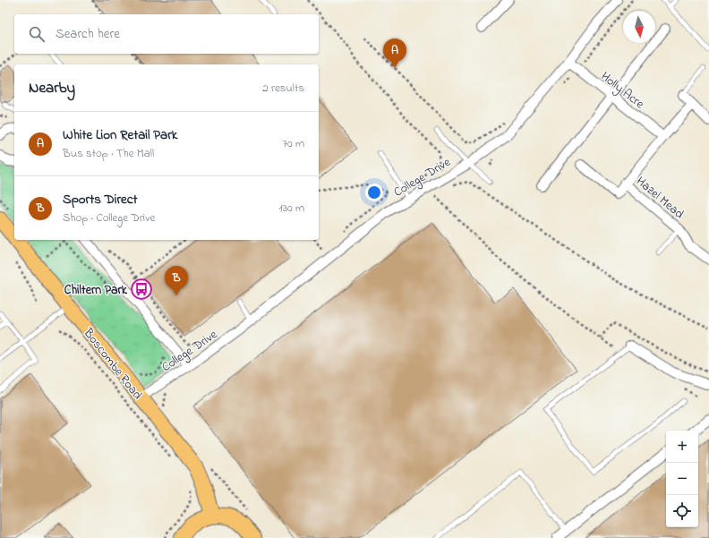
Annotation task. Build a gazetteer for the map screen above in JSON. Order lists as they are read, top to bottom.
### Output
{
  "streets": {
    "main road": ["Boscombe Road"],
    "street": ["Holly Acre", "College Drive", "Hazel Mead"]
  },
  "crossings": [
    ["Holly Acre", "College Drive"],
    ["College Drive", "Boscombe Road"]
  ],
  "places": {
    "bus stop": ["Chiltern Park"]
  },
  "north": "bottom",
  "page": {
    "search": "Search here",
    "pins": ["A", "B"],
    "heading": ["Nearby", "2 results"],
    "list": [
      {
        "mark": "A",
        "name": "White Lion Retail Park",
        "note": "Bus stop · The Mall",
        "value": "70 m"
      },
      {
        "mark": "B",
        "name": "Sports Direct",
        "note": "Shop · College Drive",
        "value": "130 m"
      }
    ],
    "map_buttons": ["+", "−"]
  }
}
